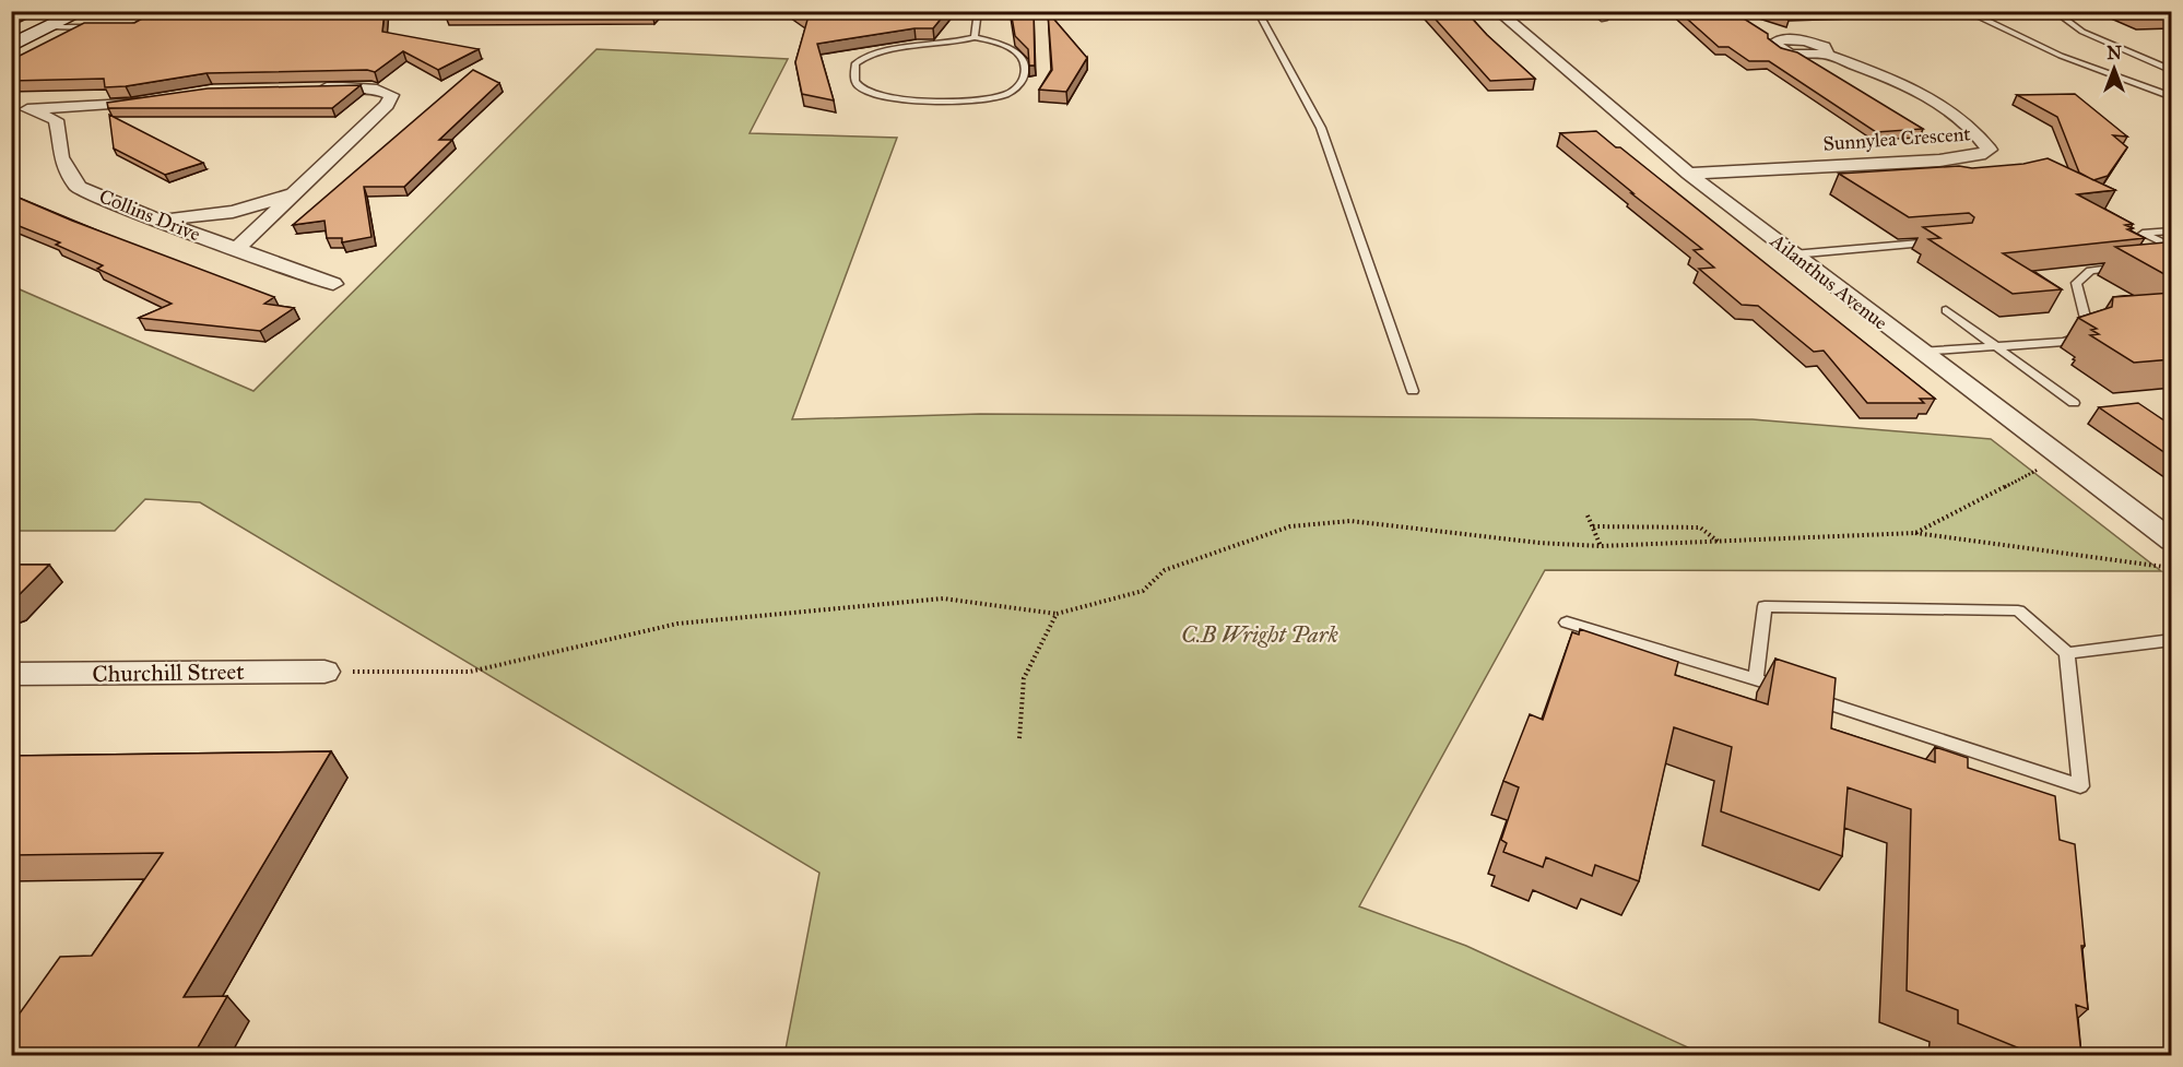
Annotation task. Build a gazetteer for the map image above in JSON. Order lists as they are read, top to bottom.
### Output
{
  "streets": {
    "street": [
      "Sunnylea Crescent",
      "Collins Drive",
      "Ailanthus Avenue",
      "Churchill Street"
    ]
  },
  "crossings": [
    ["Sunnylea Crescent", "Ailanthus Avenue"]
  ],
  "parks": ["C.B Wright Park"],
  "north": "top"
}
